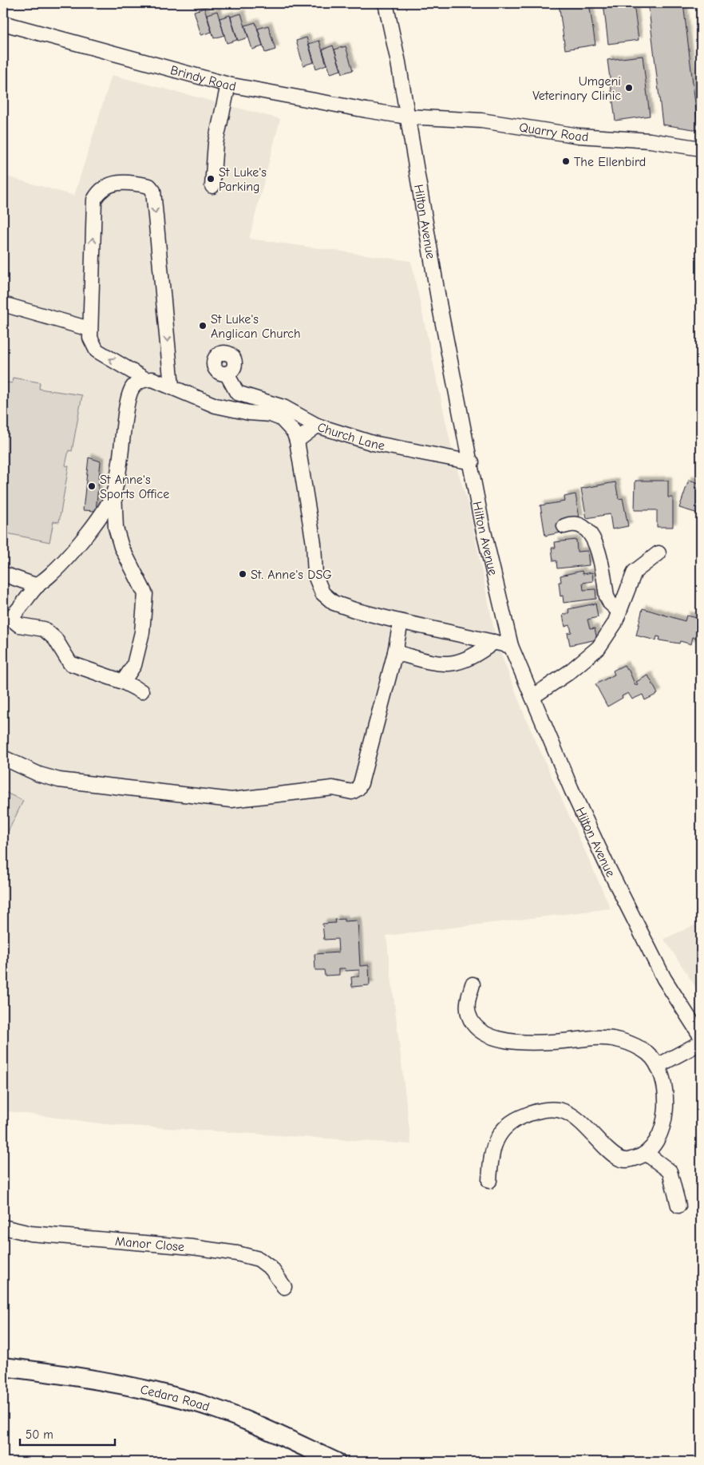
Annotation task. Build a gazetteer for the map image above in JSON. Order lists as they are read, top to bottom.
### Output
{
  "streets": {
    "main road": ["Cedara Road"],
    "street": [
      "Brindy Road",
      "Quarry Road",
      "Hilton Avenue",
      "Church Lane",
      "Manor Close"
    ]
  },
  "crossings": [
    ["Brindy Road", "Quarry Road"],
    ["Brindy Road", "Hilton Avenue"],
    ["Quarry Road", "Hilton Avenue"],
    ["Hilton Avenue", "Church Lane"]
  ],
  "places": [
    "Umgeni Veterinary Clinic",
    "The Ellenbird",
    "St Luke's Parking",
    "St Luke's Anglican Church",
    "St Anne's Sports Office",
    "St. Anne's DSG"
  ],
  "scale_bar": "50 m"
}
